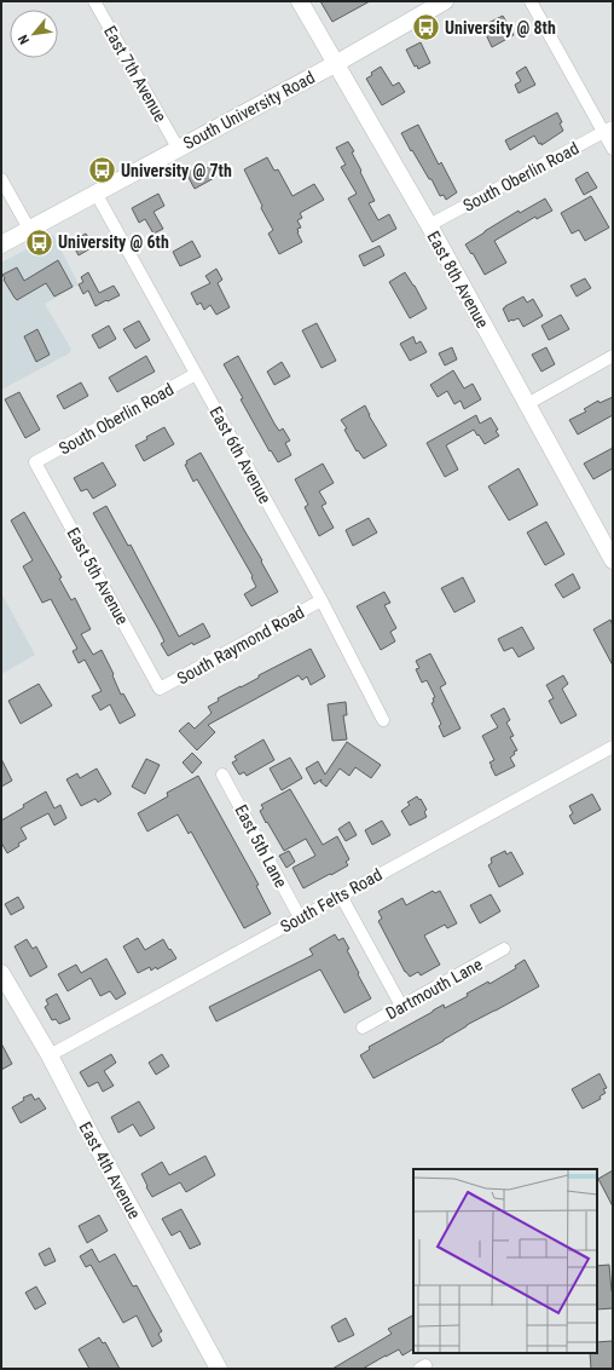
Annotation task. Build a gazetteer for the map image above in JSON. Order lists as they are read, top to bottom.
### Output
{
  "streets": {
    "street": [
      "East 7th Avenue",
      "South University Road",
      "South Oberlin Road",
      "East 8th Avenue",
      "East 6th Avenue",
      "East 5th Avenue",
      "South Raymond Road",
      "East 5th Lane",
      "South Felts Road",
      "Dartmouth Lane",
      "East 4th Avenue"
    ]
  },
  "crossings": [
    ["East 7th Avenue", "South University Road"],
    ["South University Road", "East 8th Avenue"],
    ["South University Road", "East 6th Avenue"],
    ["South Oberlin Road", "East 8th Avenue"],
    ["South Oberlin Road", "East 6th Avenue"],
    ["South Oberlin Road", "East 5th Avenue"],
    ["East 6th Avenue", "South Raymond Road"],
    ["East 5th Avenue", "South Raymond Road"],
    ["East 5th Lane", "South Felts Road"],
    ["South Felts Road", "East 4th Avenue"]
  ],
  "places": {
    "bus stop": ["University @ 8th", "University @ 7th", "University @ 6th"]
  },
  "north": "bottom left"
}
